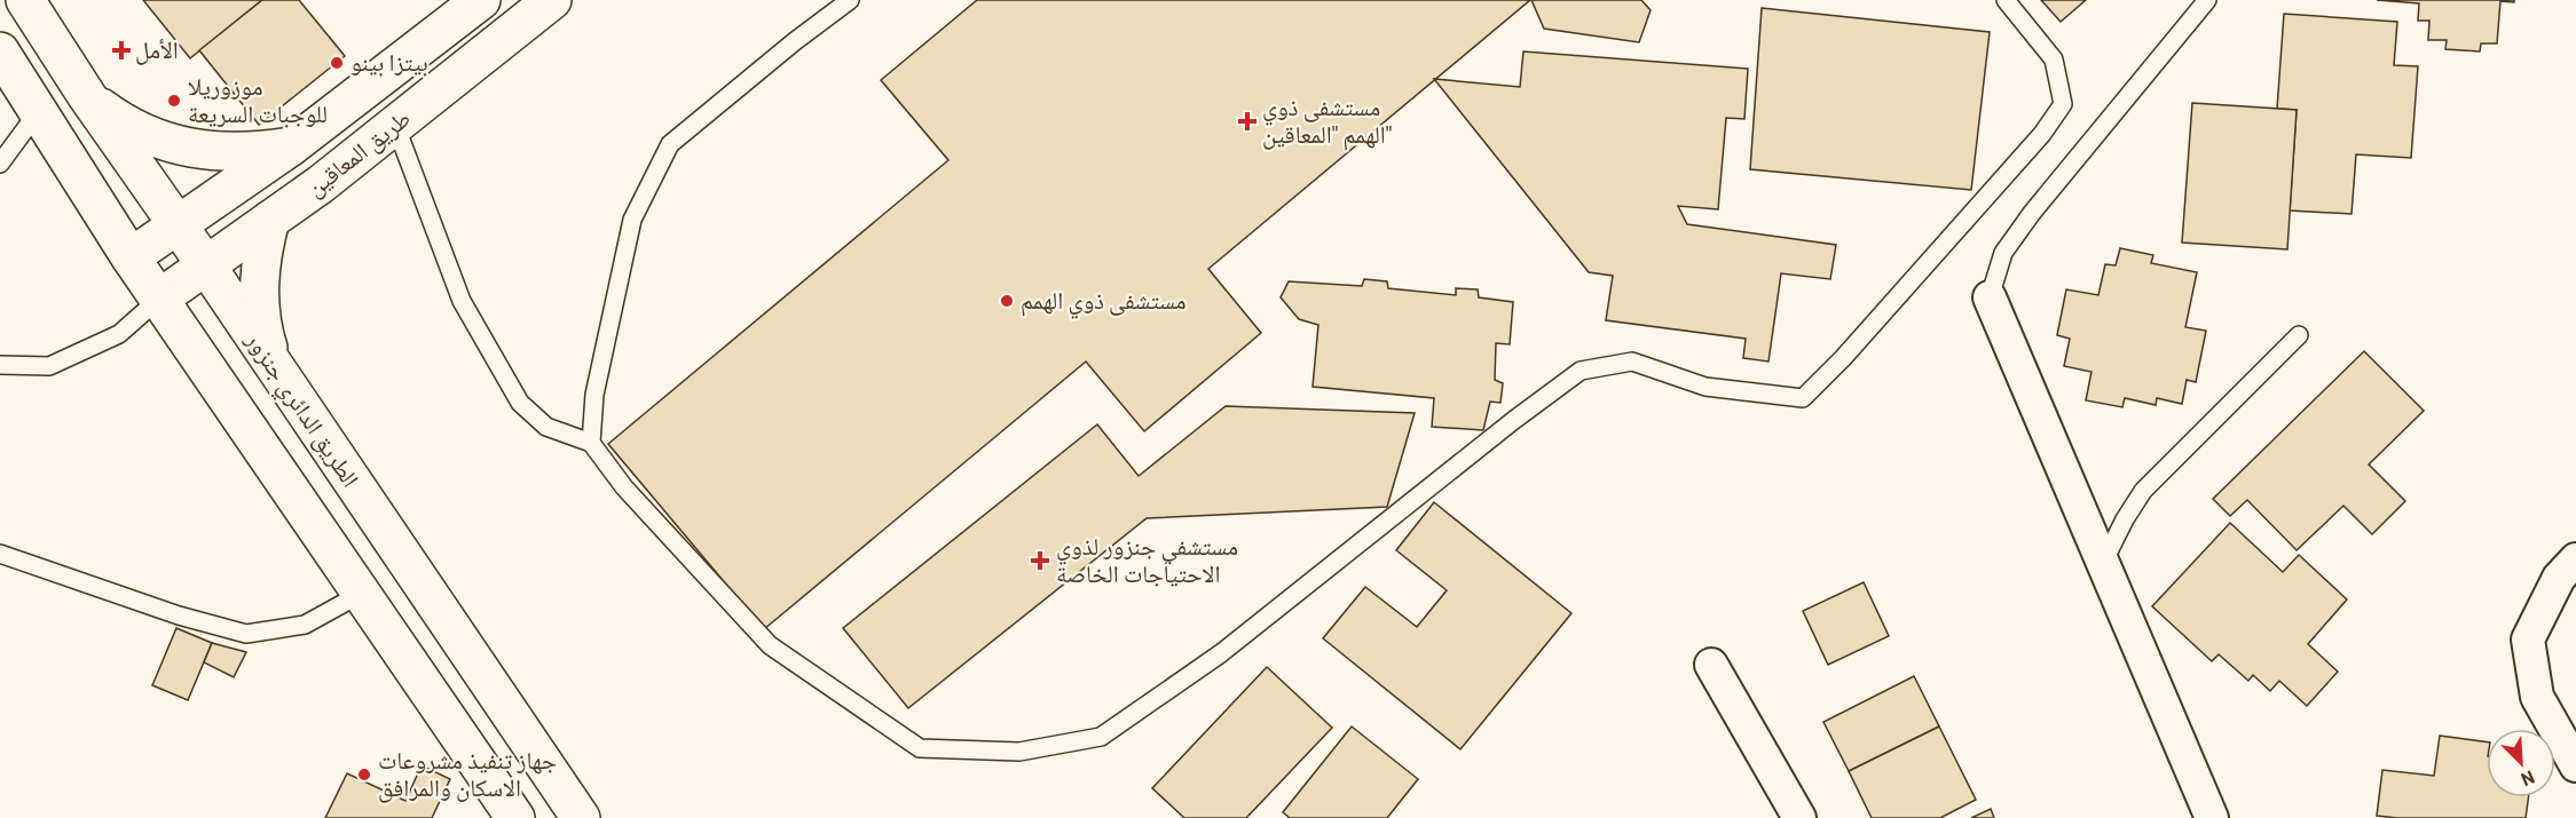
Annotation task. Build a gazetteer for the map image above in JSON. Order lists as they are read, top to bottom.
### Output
{
  "streets": {
    "main road": ["طريق المعاقين", "الطريق الدائري جنزور"]
  },
  "crossings": [
    ["طريق المعاقين", "الطريق الدائري جنزور"]
  ],
  "places": {
    "health": ["الأمل", "مستشفى ذوي الهمم \"المعاقين\"", "مستشفي جنزور لذوي الاحتياجات الخاصة"],
    "other": [
      "بيتزا بينو",
      "موزوريلا للوجبات السريعة",
      "مستشفى ذوي الهمم",
      "جهاز تنفيذ مشروعات الاسكان والمرافق"
    ]
  },
  "north": "bottom right"
}
